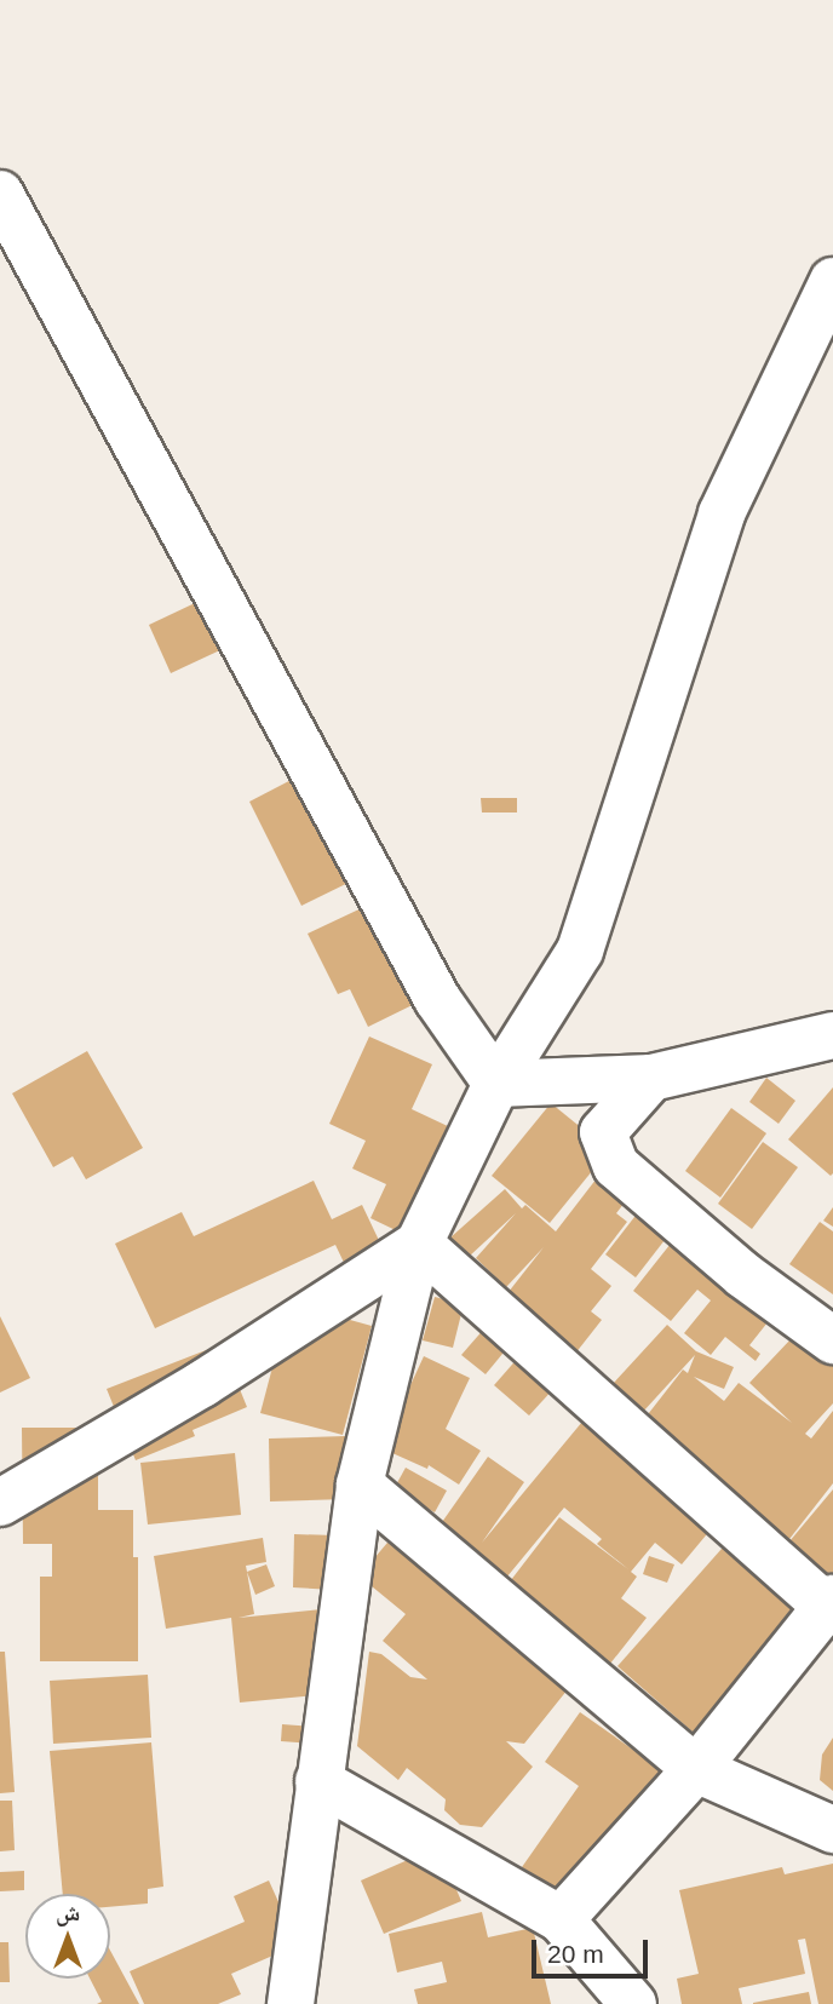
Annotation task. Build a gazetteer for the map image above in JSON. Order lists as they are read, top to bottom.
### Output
{
  "scale_bar": "20 m",
  "north": "top"
}
